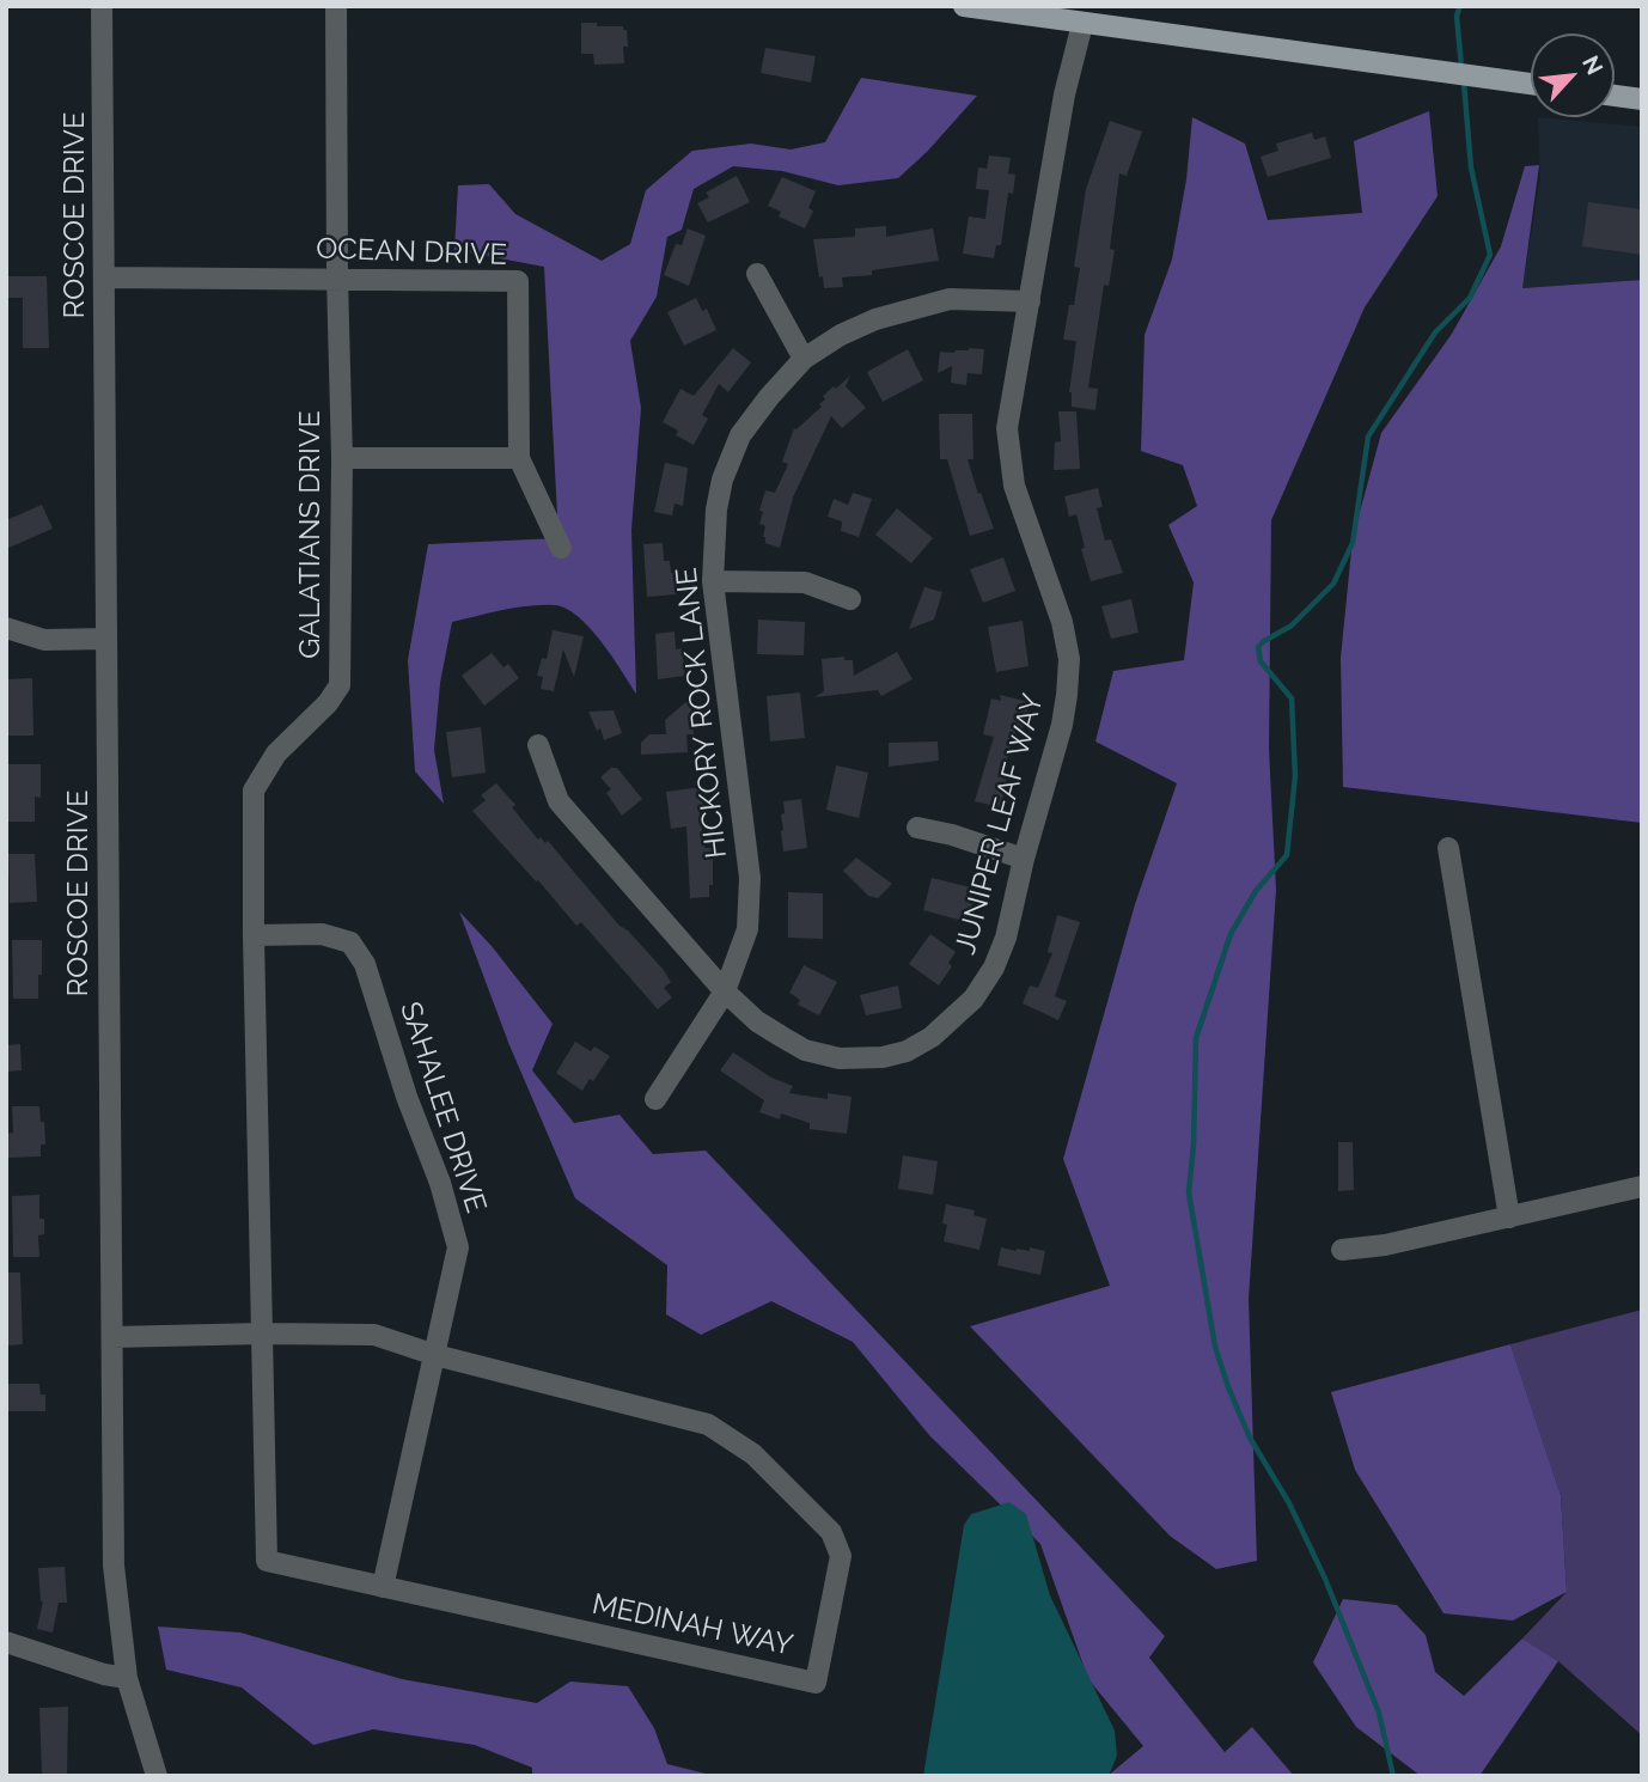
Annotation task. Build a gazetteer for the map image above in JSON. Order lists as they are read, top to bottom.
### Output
{
  "streets": {
    "street": [
      "ROSCOE DRIVE",
      "OCEAN DRIVE",
      "GALATIANS DRIVE",
      "HICKORY ROCK LANE",
      "JUNIPER LEAF WAY",
      "SAHALEE DRIVE",
      "MEDINAH WAY"
    ]
  },
  "crossings": [
    ["ROSCOE DRIVE", "OCEAN DRIVE"],
    ["ROSCOE DRIVE", "MEDINAH WAY"],
    ["OCEAN DRIVE", "GALATIANS DRIVE"],
    ["GALATIANS DRIVE", "SAHALEE DRIVE"],
    ["GALATIANS DRIVE", "MEDINAH WAY"],
    ["HICKORY ROCK LANE", "JUNIPER LEAF WAY"],
    ["SAHALEE DRIVE", "MEDINAH WAY"]
  ],
  "north": "top right"
}
